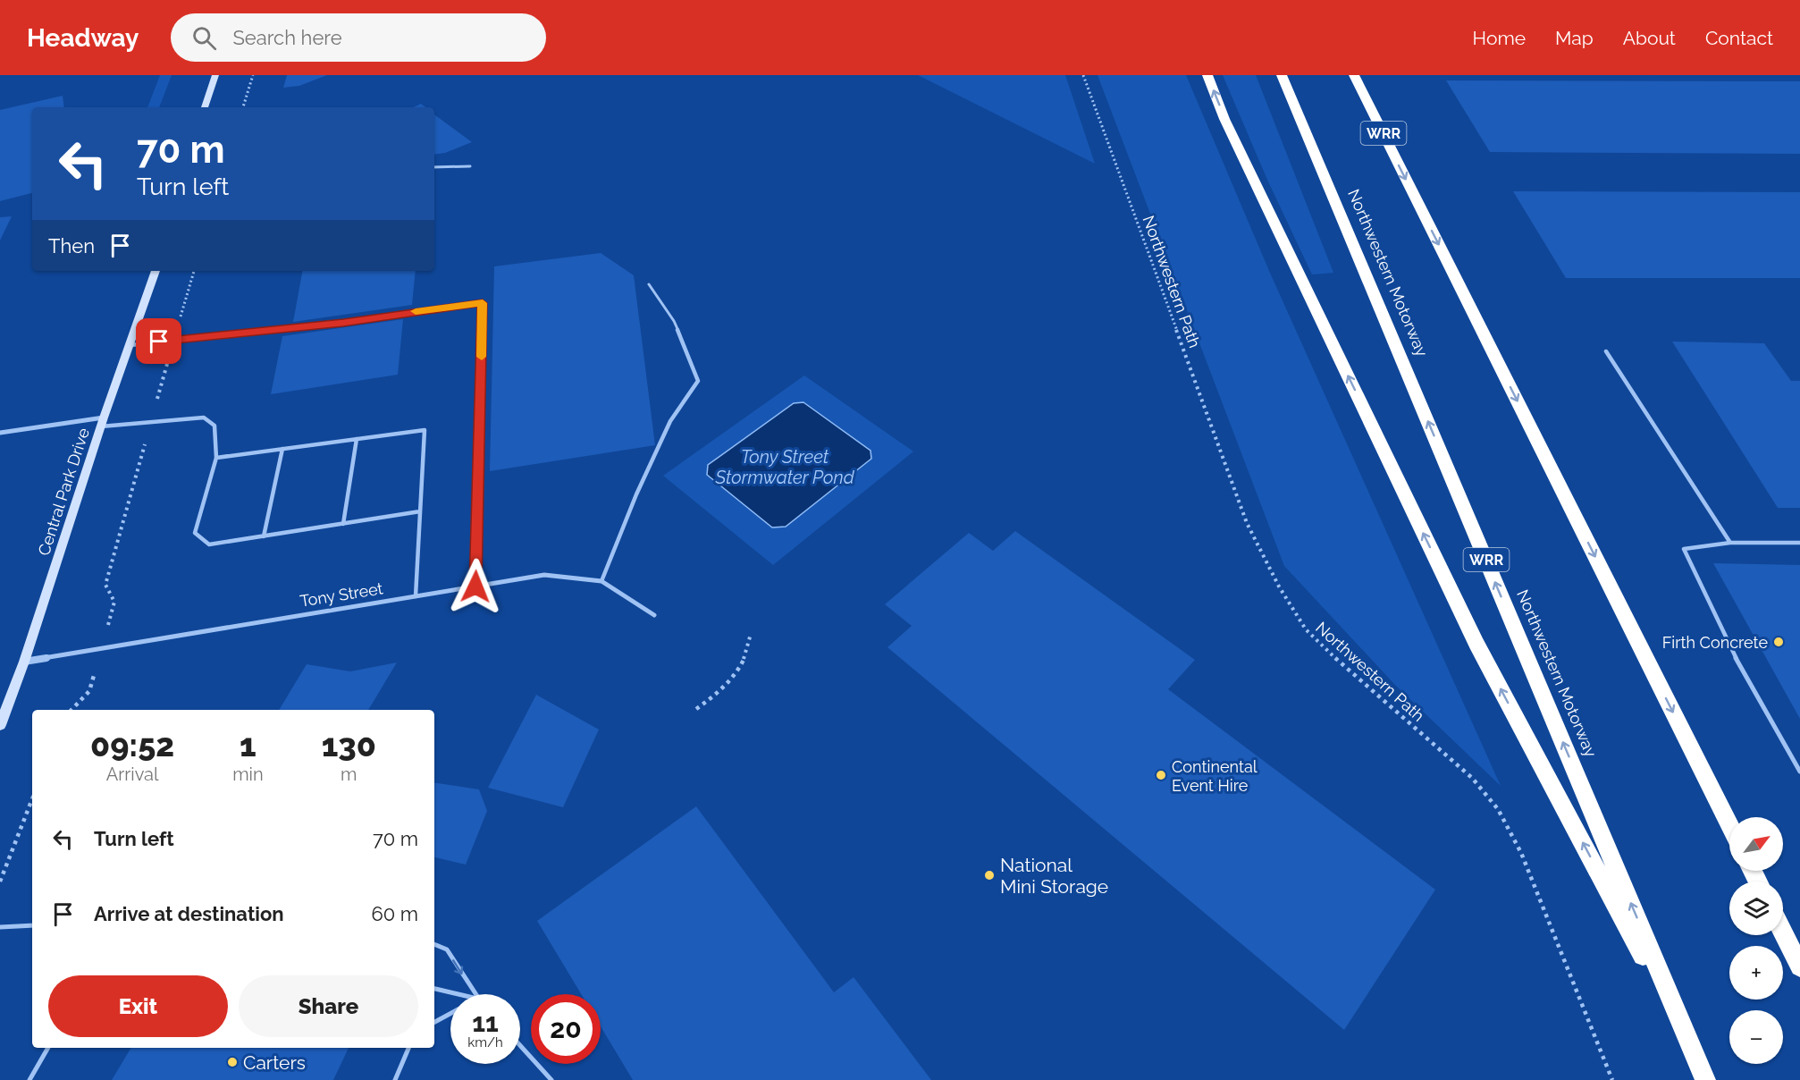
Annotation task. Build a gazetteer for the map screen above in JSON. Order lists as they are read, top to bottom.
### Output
{
  "streets": {
    "highway": ["WRR", "Northwestern Motorway"],
    "main road": ["Central Park Drive"],
    "street": ["Tony Street"],
    "path": ["Northwestern Path"]
  },
  "crossings": [
    ["Central Park Drive", "Tony Street"]
  ],
  "water": ["Tony Street Stormwater Pond"],
  "places": [
    "Firth Concrete",
    "Continental Event Hire",
    "National Mini Storage",
    "Carters"
  ],
  "north": "top right",
  "page": {
    "header": "Headway",
    "search": "Search here",
    "nav": [
      "Home",
      "Map",
      "About",
      "Contact"
    ],
    "turn": ["70 m", "Turn left"],
    "then": "Then",
    "eta": [
      "09:52",
      "Arrival",
      "1",
      "min",
      "130",
      "m"
    ],
    "list": [
      {
        "name": "Turn left",
        "value": "70 m"
      },
      {
        "name": "Arrive at destination",
        "value": "60 m"
      }
    ],
    "map_buttons": ["+", "−"],
    "buttons": ["Exit", "Share"],
    "speed": "11 km/h",
    "limit": "20"
  }
}
